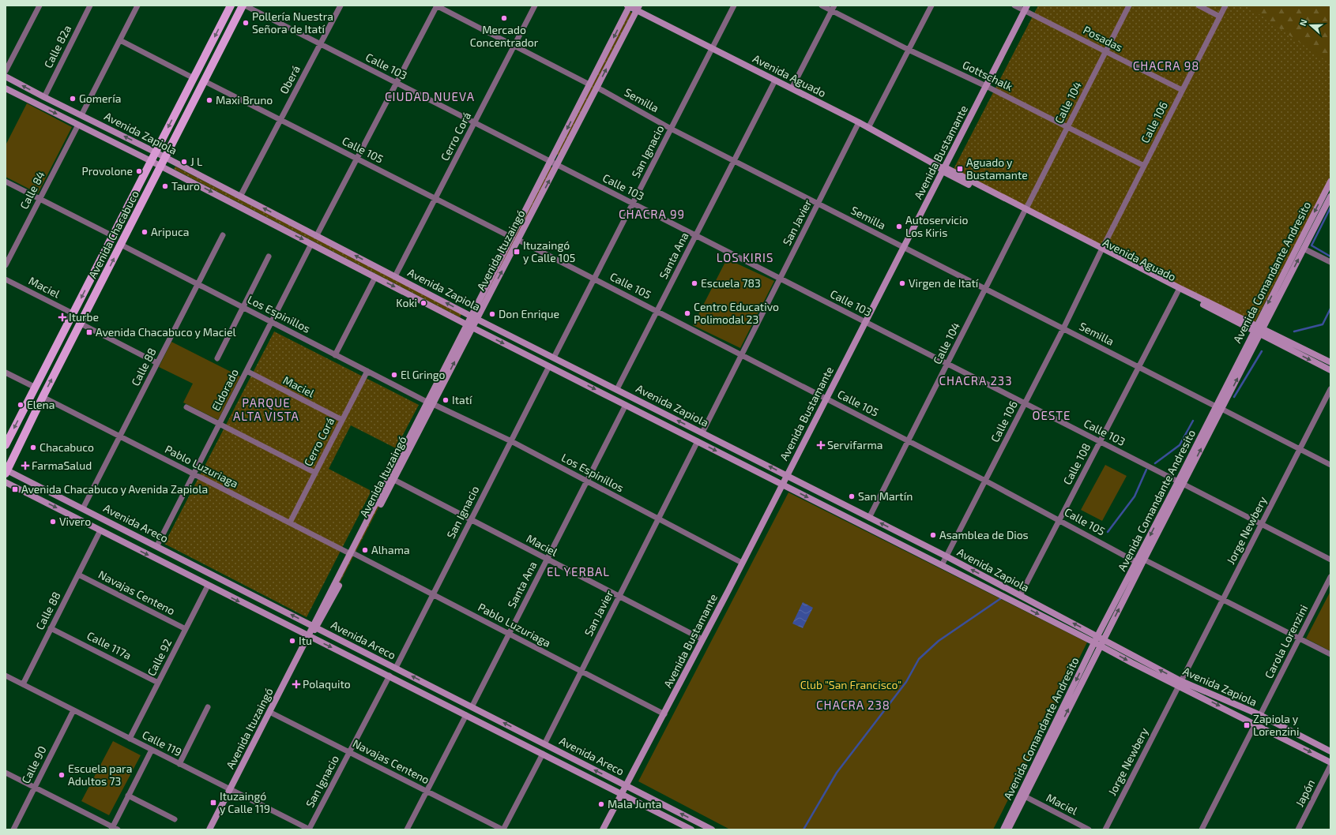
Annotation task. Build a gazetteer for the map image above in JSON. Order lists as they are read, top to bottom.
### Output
{
  "streets": {
    "main road": [
      "Avenida Aguado",
      "Avenida Zapiola",
      "Avenida Bustamante",
      "Avenida Chacabuco",
      "Avenida Ituzaingó",
      "Avenida Comandante Andresito",
      "Avenida Areco"
    ],
    "street": [
      "Posadas",
      "Calle 82a",
      "Calle 103",
      "Gottschalk",
      "Oberá",
      "Semilla",
      "Calle 104",
      "Calle 106",
      "Cerro Corá",
      "Calle 105",
      "San Ignacio",
      "Calle 84",
      "San Javier",
      "Santa Ana",
      "Maciel",
      "Los Espinillos",
      "Calle 88",
      "Eldorado",
      "Calle 108",
      "Pablo Luzuriaga",
      "Jorge Newbery",
      "Navajas Centeno",
      "Carola Lorenzini",
      "Calle 117a",
      "Calle 92",
      "Calle 119",
      "Calle 90",
      "Japón"
    ]
  },
  "crossings": [
    ["Posadas", "Calle 104"],
    ["Posadas", "Calle 106"],
    ["Posadas", "Avenida Bustamante"],
    ["Calle 82a", "Avenida Zapiola"],
    ["Calle 103", "Oberá"],
    ["Calle 103", "Calle 104"],
    ["Calle 103", "Calle 106"],
    ["Calle 103", "Cerro Corá"],
    ["Calle 103", "San Ignacio"],
    ["Calle 103", "Avenida Bustamante"],
    ["Calle 103", "San Javier"],
    ["Calle 103", "Avenida Chacabuco"],
    ["Calle 103", "Avenida Ituzaingó"],
    ["Calle 103", "Santa Ana"],
    ["Calle 103", "Avenida Comandante Andresito"],
    ["Calle 103", "Calle 108"],
    ["Calle 103", "Jorge Newbery"],
    ["Avenida Aguado", "Calle 104"],
    ["Avenida Aguado", "Calle 106"],
    ["Avenida Aguado", "San Ignacio"],
    ["Avenida Aguado", "Avenida Bustamante"],
    ["Avenida Aguado", "San Javier"],
    ["Avenida Aguado", "Avenida Ituzaingó"],
    ["Avenida Aguado", "Santa Ana"],
    ["Avenida Aguado", "Avenida Comandante Andresito"],
    ["Avenida Aguado", "Calle 108"],
    ["Gottschalk", "Calle 104"],
    ["Gottschalk", "Calle 106"],
    ["Gottschalk", "Avenida Bustamante"],
    ["Oberá", "Avenida Zapiola"],
    ["Oberá", "Calle 105"],
    ["Semilla", "Calle 104"],
    ["Semilla", "Calle 106"],
    ["Semilla", "San Ignacio"],
    ["Semilla", "Avenida Bustamante"],
    ["Semilla", "San Javier"],
    ["Semilla", "Avenida Ituzaingó"],
    ["Semilla", "Santa Ana"],
    ["Semilla", "Avenida Comandante Andresito"],
    ["Semilla", "Calle 108"],
    ["Semilla", "Jorge Newbery"],
    ["Calle 104", "Avenida Zapiola"],
    ["Calle 104", "Calle 105"],
    ["Calle 106", "Avenida Zapiola"],
    ["Calle 106", "Calle 105"],
    ["Avenida Zapiola", "Cerro Corá"],
    ["Avenida Zapiola", "San Ignacio"],
    ["Avenida Zapiola", "Avenida Bustamante"],
    ["Avenida Zapiola", "Calle 84"],
    ["Avenida Zapiola", "San Javier"],
    ["Avenida Zapiola", "Avenida Chacabuco"],
    ["Avenida Zapiola", "Avenida Ituzaingó"],
    ["Avenida Zapiola", "Santa Ana"],
    ["Avenida Zapiola", "Avenida Comandante Andresito"],
    ["Avenida Zapiola", "Eldorado"],
    ["Avenida Zapiola", "Calle 108"],
    ["Avenida Zapiola", "Jorge Newbery"],
    ["Avenida Zapiola", "Carola Lorenzini"],
    ["Cerro Corá", "Calle 105"],
    ["Cerro Corá", "Maciel"],
    ["Cerro Corá", "Los Espinillos"],
    ["Cerro Corá", "Pablo Luzuriaga"],
    ["Calle 105", "San Ignacio"],
    ["Calle 105", "Avenida Bustamante"],
    ["Calle 105", "San Javier"],
    ["Calle 105", "Avenida Chacabuco"],
    ["Calle 105", "Avenida Ituzaingó"],
    ["Calle 105", "Santa Ana"],
    ["Calle 105", "Avenida Comandante Andresito"],
    ["Calle 105", "Calle 108"],
    ["San Ignacio", "Maciel"],
    ["San Ignacio", "Los Espinillos"],
    ["San Ignacio", "Pablo Luzuriaga"],
    ["San Ignacio", "Avenida Areco"],
    ["San Ignacio", "Navajas Centeno"],
    ["San Ignacio", "Calle 119"],
    ["Avenida Bustamante", "Maciel"],
    ["Avenida Bustamante", "Los Espinillos"],
    ["Avenida Bustamante", "Pablo Luzuriaga"],
    ["Avenida Bustamante", "Avenida Areco"],
    ["San Javier", "Maciel"],
    ["San Javier", "Los Espinillos"],
    ["San Javier", "Pablo Luzuriaga"],
    ["San Javier", "Avenida Areco"],
    ["Avenida Chacabuco", "Maciel"],
    ["Avenida Chacabuco", "Los Espinillos"],
    ["Avenida Chacabuco", "Pablo Luzuriaga"],
    ["Avenida Chacabuco", "Avenida Areco"],
    ["Avenida Ituzaingó", "Maciel"],
    ["Avenida Ituzaingó", "Los Espinillos"],
    ["Avenida Ituzaingó", "Pablo Luzuriaga"],
    ["Avenida Ituzaingó", "Avenida Areco"],
    ["Avenida Ituzaingó", "Navajas Centeno"],
    ["Avenida Ituzaingó", "Calle 119"],
    ["Santa Ana", "Maciel"],
    ["Santa Ana", "Los Espinillos"],
    ["Santa Ana", "Pablo Luzuriaga"],
    ["Santa Ana", "Avenida Areco"],
    ["Avenida Comandante Andresito", "Maciel"],
    ["Maciel", "Eldorado"],
    ["Los Espinillos", "Calle 88"],
    ["Los Espinillos", "Eldorado"],
    ["Calle 88", "Pablo Luzuriaga"],
    ["Calle 88", "Avenida Areco"],
    ["Calle 88", "Navajas Centeno"],
    ["Calle 88", "Calle 117a"],
    ["Calle 88", "Calle 119"],
    ["Eldorado", "Pablo Luzuriaga"],
    ["Eldorado", "Avenida Areco"],
    ["Avenida Areco", "Calle 92"],
    ["Navajas Centeno", "Calle 92"],
    ["Calle 117a", "Calle 92"],
    ["Calle 92", "Calle 119"],
    ["Calle 119", "Calle 90"]
  ],
  "districts": [
    "CHACRA 98",
    "CIUDAD NUEVA",
    "CHACRA 99",
    "LOS KIRIS",
    "CHACRA 233",
    "PARQUE ALTA VISTA",
    "OESTE",
    "EL YERBAL",
    "CHACRA 238"
  ],
  "parks": ["Club \"San Francisco\""],
  "places": {
    "other": [
      "Mercado Concentrador",
      "Pollería Nuestra Señora de Itatí",
      "Gomería",
      "Maxi Bruno",
      "J L",
      "Provolone",
      "Tauro",
      "Autoservicio Los Kiris",
      "Aripuca",
      "Escuela 783",
      "Virgen de Itatí",
      "Koki",
      "Centro Educativo Polimodal 23",
      "Don Enrique",
      "El Gringo",
      "Itatí",
      "Elena",
      "Chacabuco",
      "San Martín",
      "Vivero",
      "Asamblea de Dios",
      "Alhama",
      "Itu",
      "Escuela para Adultos 73",
      "Mala Junta"
    ],
    "transit": [
      "Aguado y Bustamante",
      "Ituzaingó y Calle 105",
      "Avenida Chacabuco y Maciel",
      "Avenida Chacabuco y Avenida Zapiola",
      "Zapiola y Lorenzini",
      "Ituzaingó y Calle 119"
    ],
    "health": [
      "Iturbe",
      "Servifarma",
      "FarmaSalud",
      "Polaquito"
    ]
  },
  "north": "left"
}
